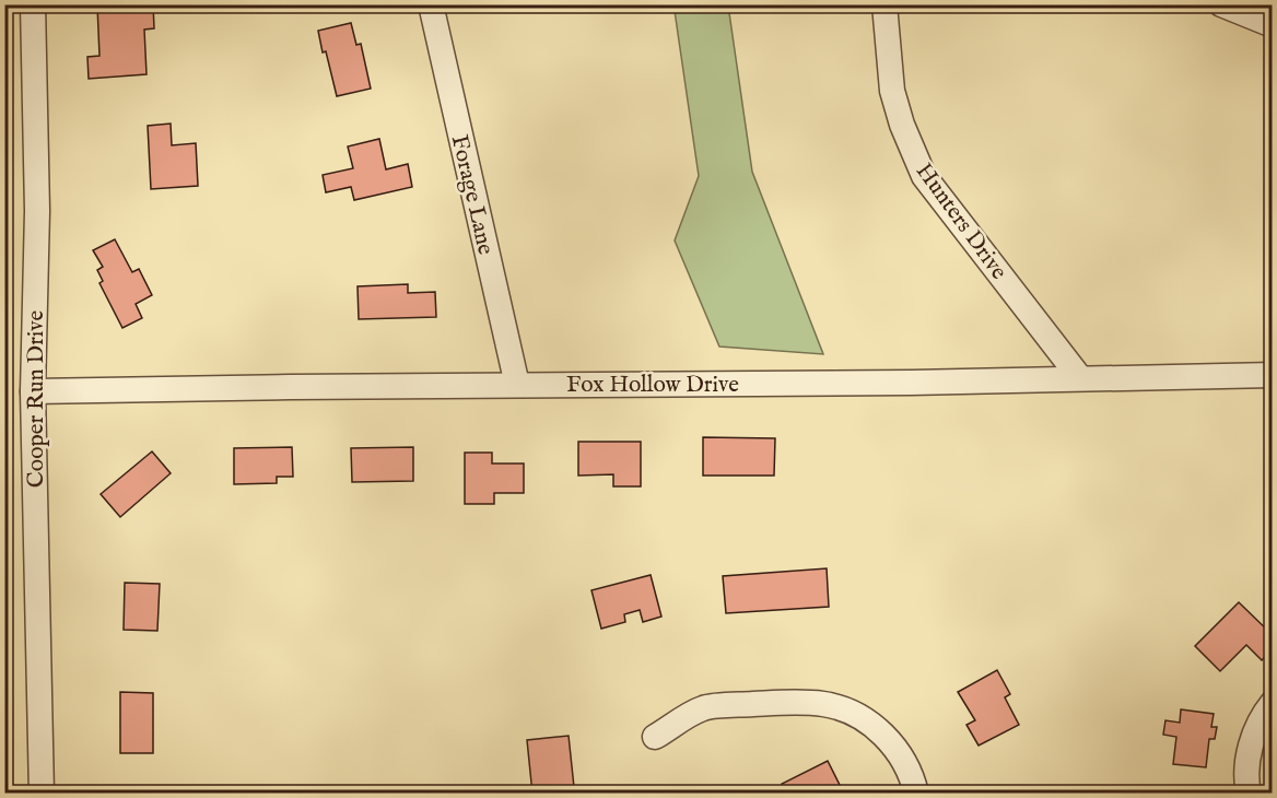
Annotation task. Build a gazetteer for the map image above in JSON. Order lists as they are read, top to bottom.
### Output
{
  "streets": {
    "street": [
      "Forage Lane",
      "Hunters Drive",
      "Fox Hollow Drive",
      "Cooper Run Drive"
    ]
  },
  "crossings": [
    ["Forage Lane", "Fox Hollow Drive"],
    ["Hunters Drive", "Fox Hollow Drive"],
    ["Fox Hollow Drive", "Cooper Run Drive"]
  ]
}
